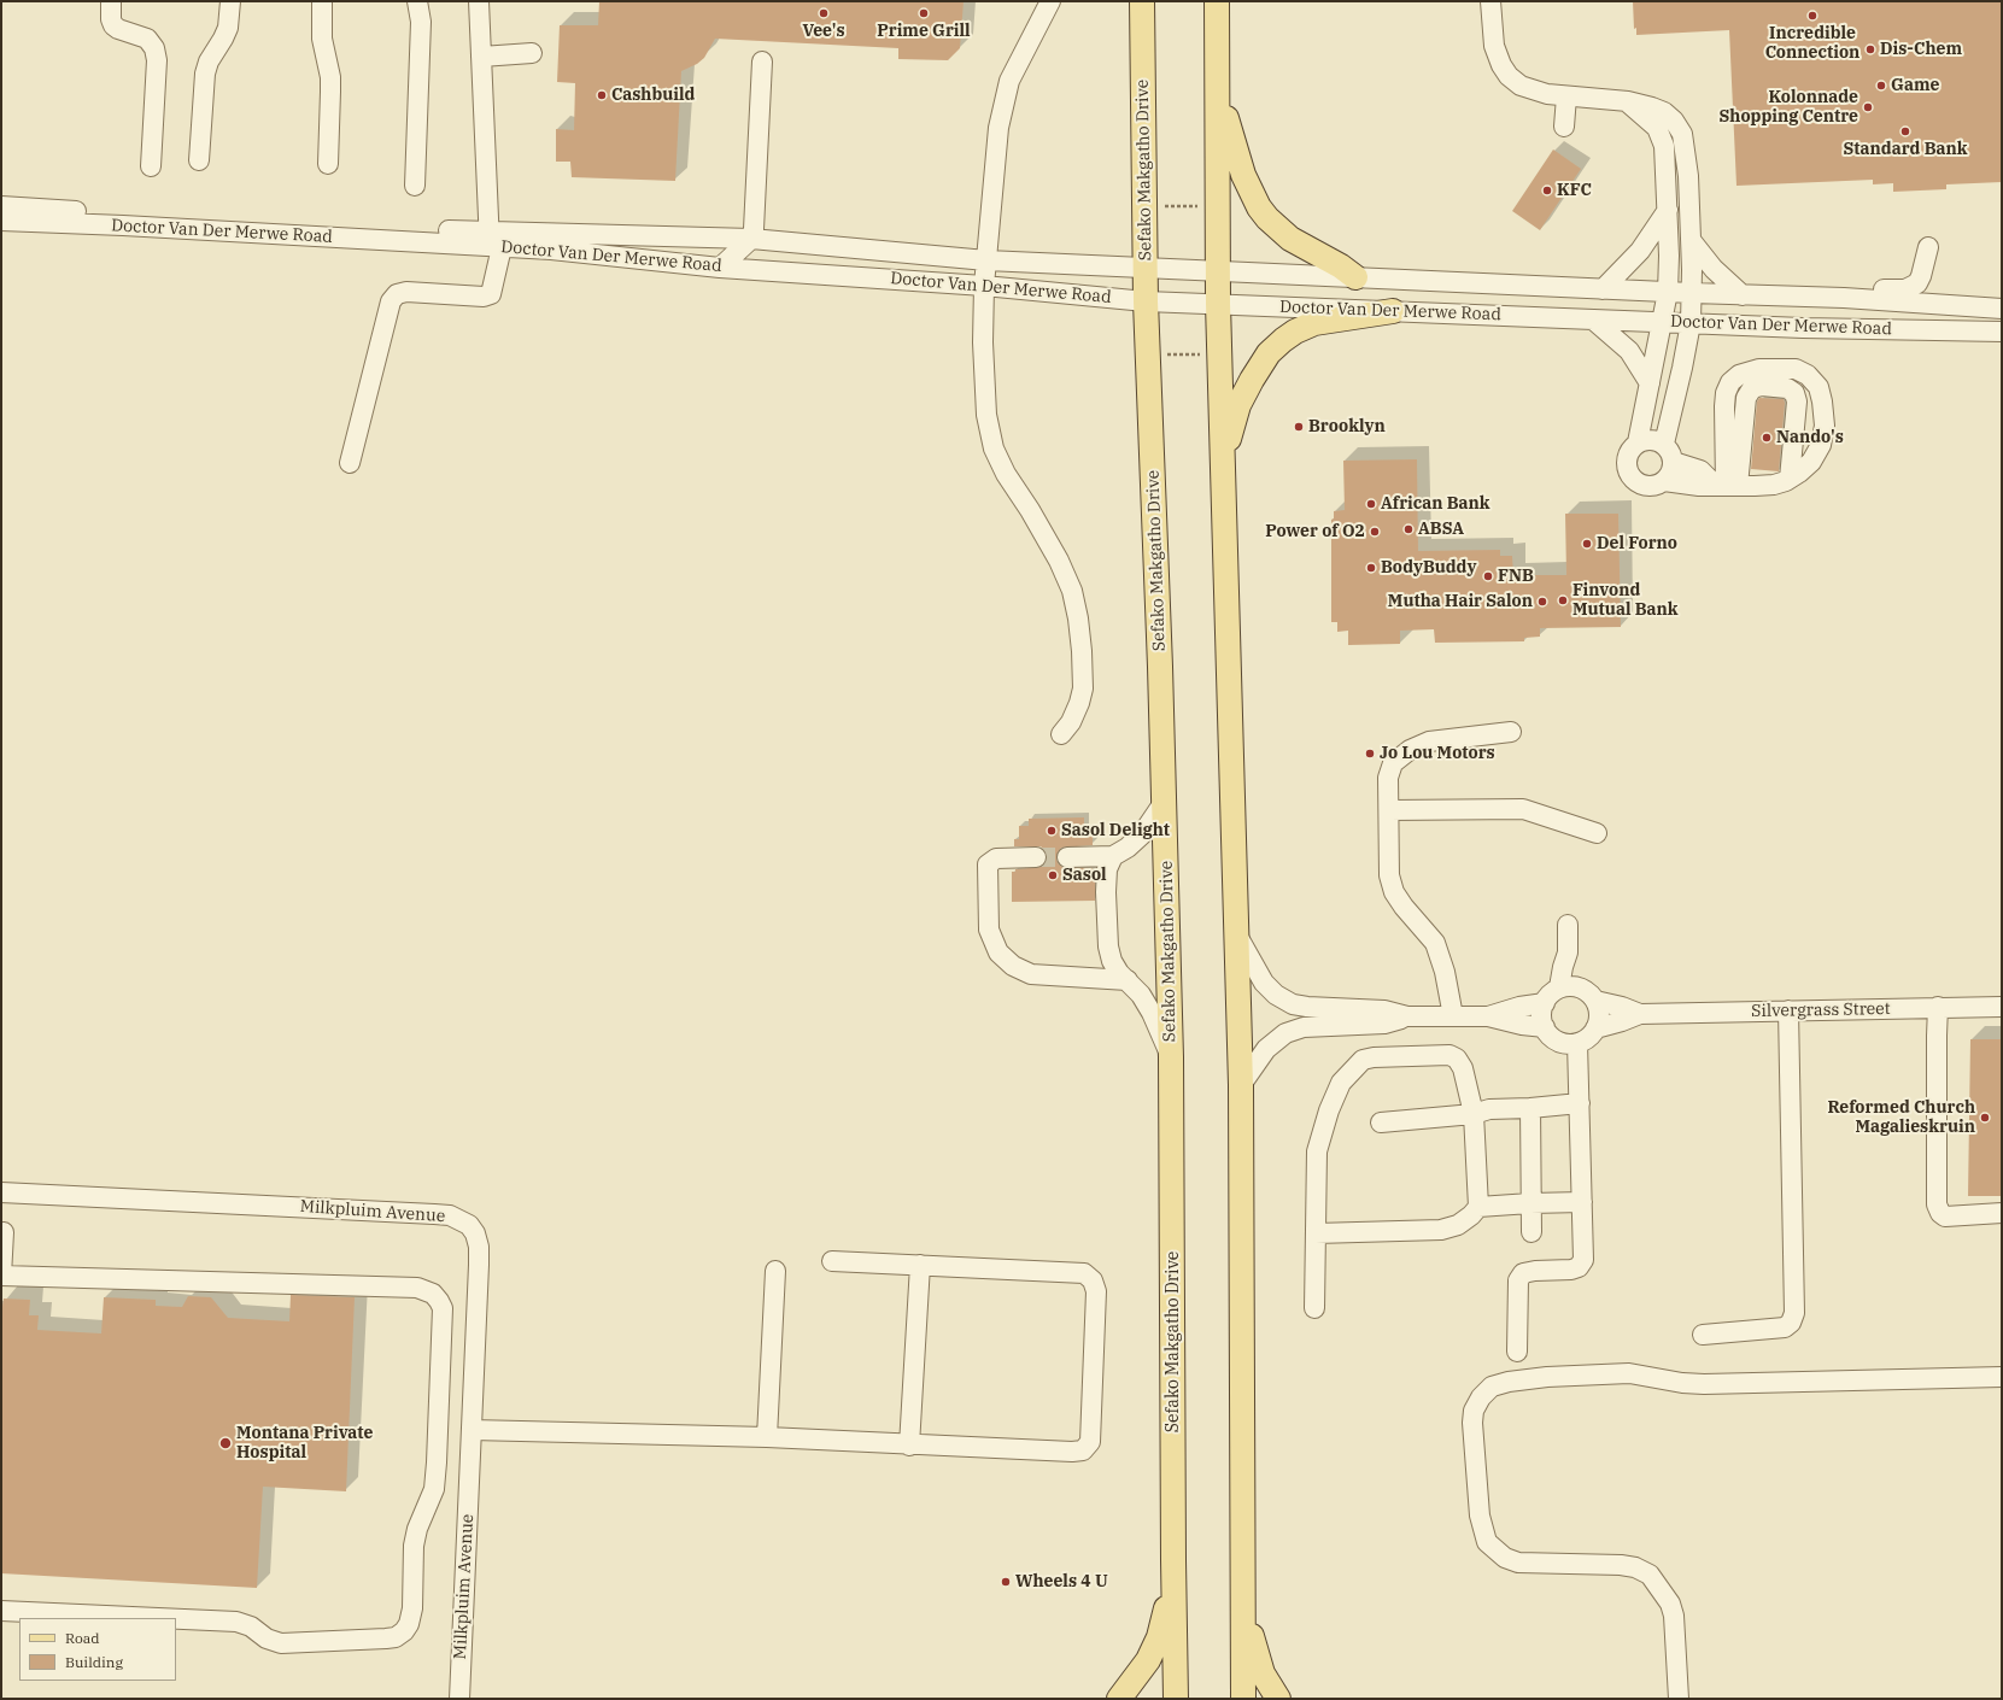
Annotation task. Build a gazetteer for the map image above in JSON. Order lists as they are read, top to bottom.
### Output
{
  "streets": {
    "main road": ["Sefako Makgatho Drive"],
    "street": ["Doctor Van Der Merwe Road", "Silvergrass Street", "Milkpluim Avenue"]
  },
  "crossings": [
    ["Sefako Makgatho Drive", "Doctor Van Der Merwe Road"]
  ],
  "places": [
    "Vee's",
    "Prime Grill",
    "Incredible Connection",
    "Dis-Chem",
    "Game",
    "Cashbuild",
    "Kolonnade Shopping Centre",
    "Standard Bank",
    "KFC",
    "Brooklyn",
    "Nando's",
    "African Bank",
    "ABSA",
    "Power of O2",
    "Del Forno",
    "BodyBuddy",
    "FNB",
    "Finvond Mutual Bank",
    "Mutha Hair Salon",
    "Jo Lou Motors",
    "Sasol Delight",
    "Sasol",
    "Reformed Church Magalieskruin",
    "Montana Private Hospital",
    "Wheels 4 U"
  ],
  "legend": ["Road", "Building"]
}
